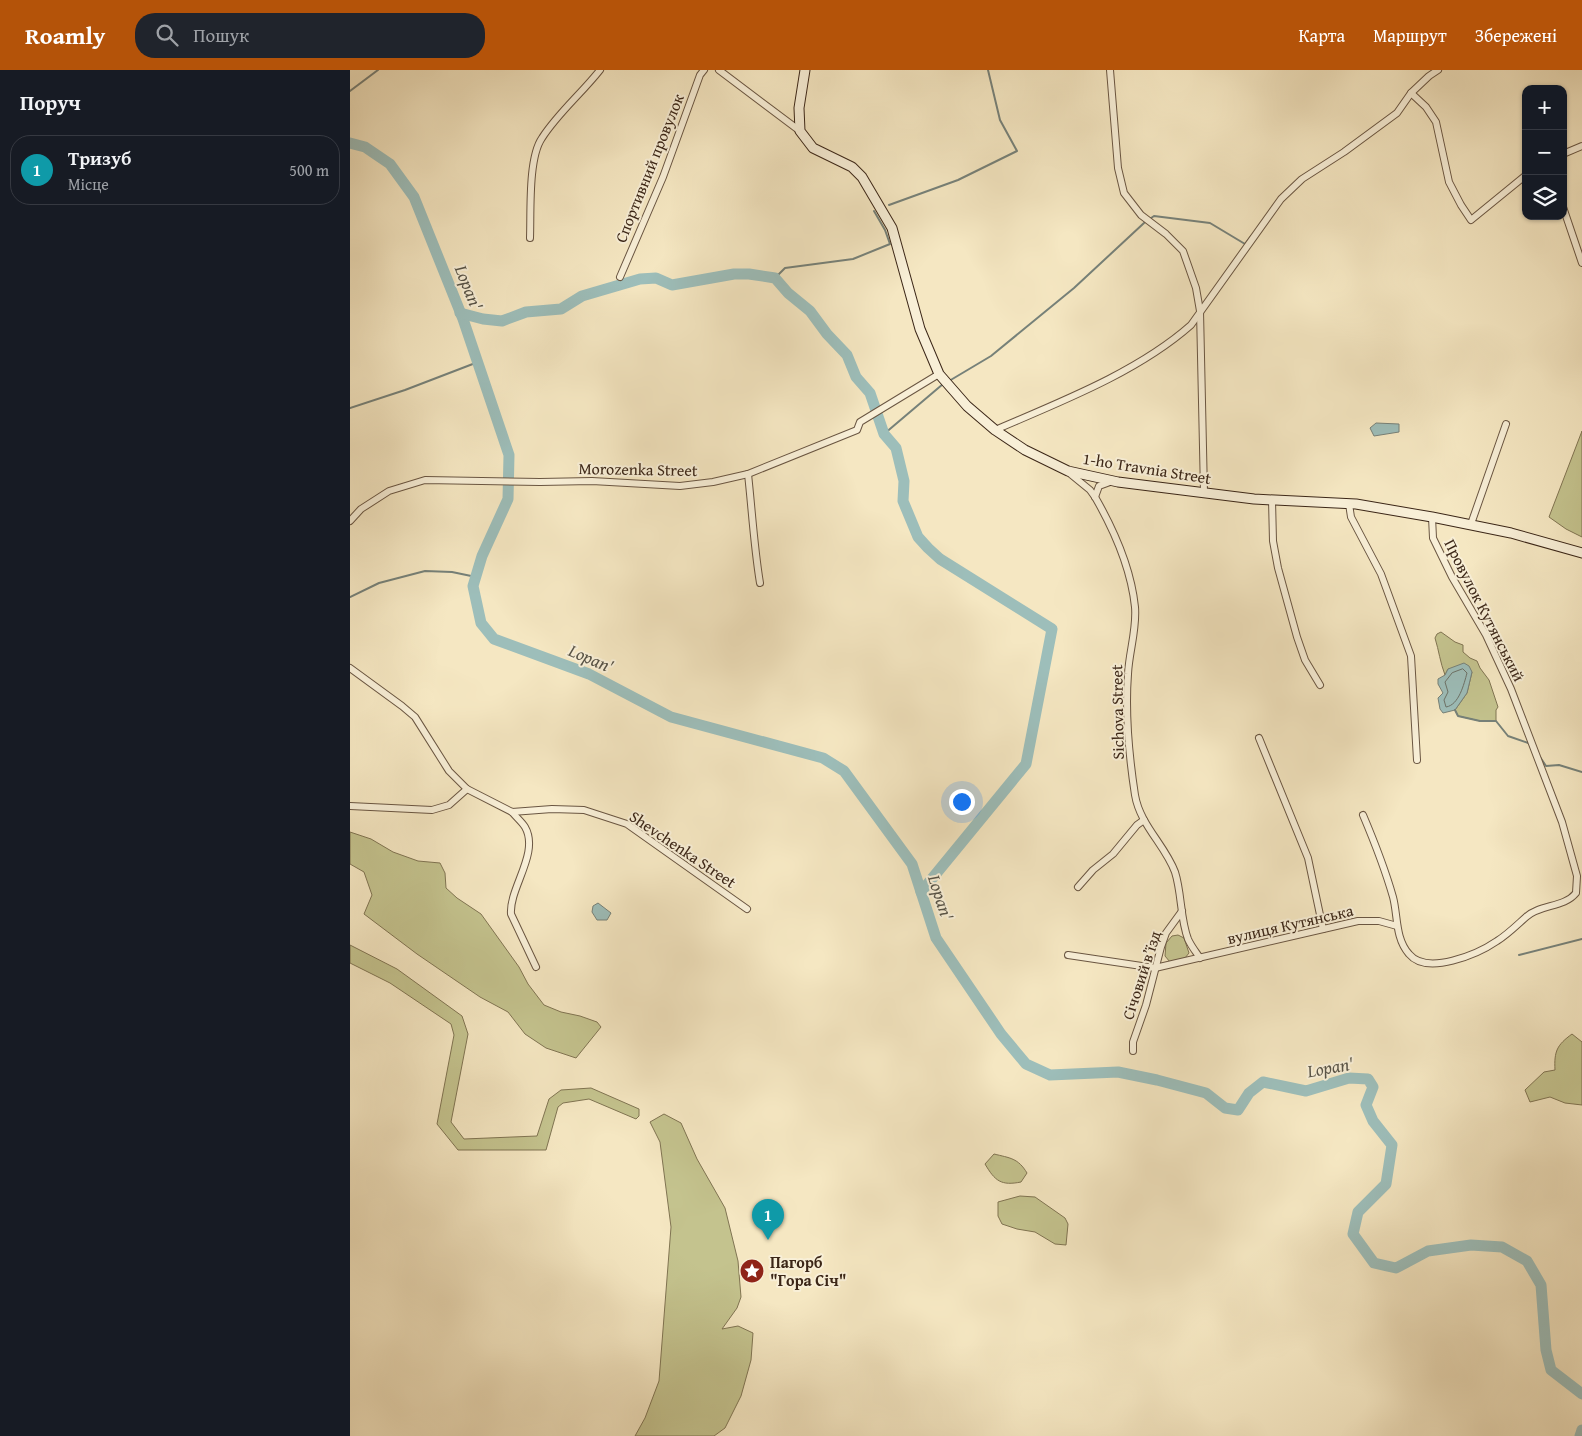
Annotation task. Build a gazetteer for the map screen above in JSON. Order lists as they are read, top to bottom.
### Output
{
  "streets": {
    "street": [
      "Спортивний провулок",
      "1-ho Travnia Street",
      "Morozenka Street",
      "Провулок Кутянський",
      "Sichova Street",
      "Shevchenka Street",
      "вулиця Кутянська",
      "Січовий в’їзд"
    ]
  },
  "crossings": [
    ["1-ho Travnia Street", "Morozenka Street"],
    ["1-ho Travnia Street", "Провулок Кутянський"],
    ["1-ho Travnia Street", "Sichova Street"],
    ["Sichova Street", "вулиця Кутянська"],
    ["Sichova Street", "Січовий в’їзд"],
    ["вулиця Кутянська", "Січовий в’їзд"]
  ],
  "water": ["Lopan'"],
  "places": {
    "place": ["Пагорб \"Гора Січ\""]
  },
  "page": {
    "header": "Roamly",
    "search": "Пошук",
    "nav": ["Карта", "Маршрут", "Збережені"],
    "heading": "Поруч",
    "map_buttons": ["+", "−"],
    "list": [
      {
        "mark": "1",
        "name": "Тризуб",
        "note": "Місце",
        "value": "500 m"
      }
    ],
    "pins": "1"
  }
}
